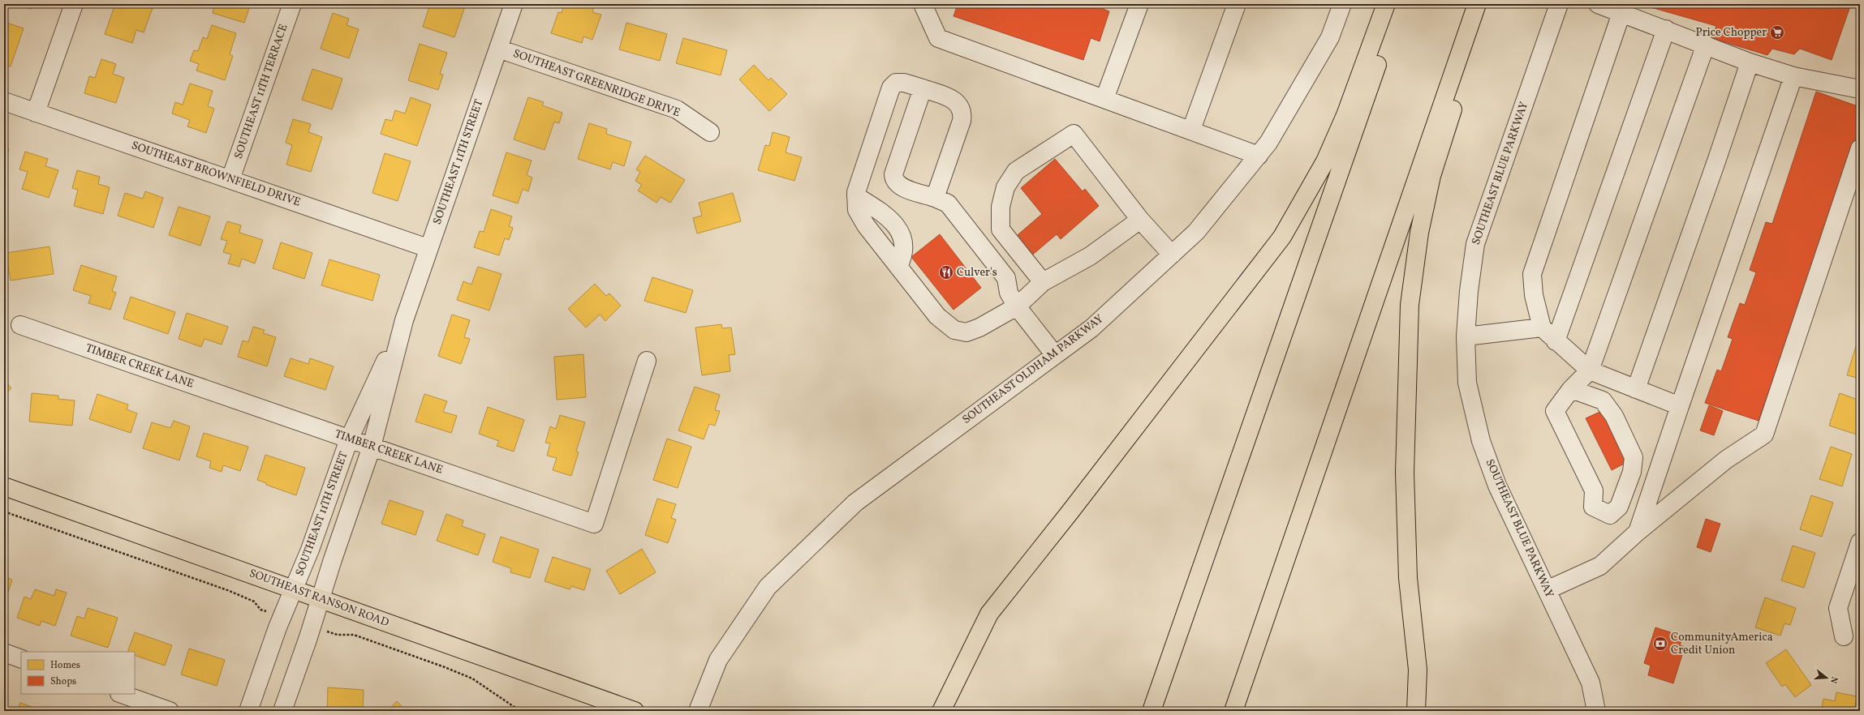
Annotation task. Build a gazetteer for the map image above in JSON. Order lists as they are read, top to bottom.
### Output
{
  "streets": {
    "main road": ["SOUTHEAST RANSON ROAD"],
    "street": [
      "SOUTHEAST GREENRIDGE DRIVE",
      "SOUTHEAST 11TH TERRACE",
      "SOUTHEAST 11TH STREET",
      "SOUTHEAST BLUE PARKWAY",
      "SOUTHEAST BROWNFIELD DRIVE",
      "TIMBER CREEK LANE",
      "SOUTHEAST OLDHAM PARKWAY"
    ]
  },
  "crossings": [
    ["SOUTHEAST GREENRIDGE DRIVE", "SOUTHEAST 11TH STREET"],
    ["SOUTHEAST 11TH TERRACE", "SOUTHEAST BROWNFIELD DRIVE"],
    ["SOUTHEAST 11TH STREET", "SOUTHEAST BROWNFIELD DRIVE"],
    ["SOUTHEAST 11TH STREET", "TIMBER CREEK LANE"],
    ["SOUTHEAST 11TH STREET", "SOUTHEAST RANSON ROAD"]
  ],
  "places": {
    "supermarket": ["Price Chopper"],
    "restaurant": ["Culver's"],
    "bank": ["CommunityAmerica Credit Union"]
  },
  "legend": ["Homes", "Shops"],
  "north": "right"
}
